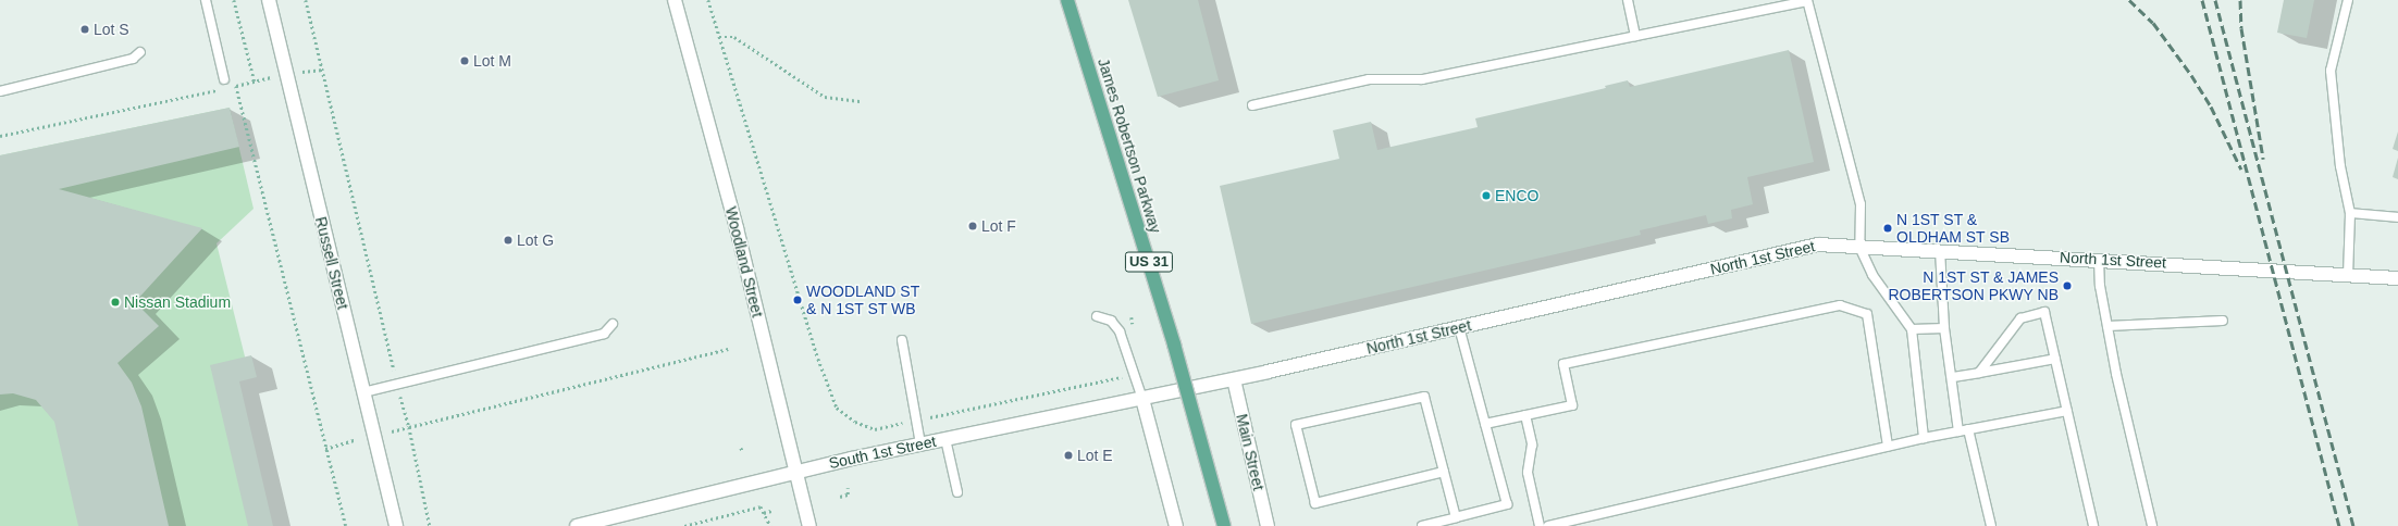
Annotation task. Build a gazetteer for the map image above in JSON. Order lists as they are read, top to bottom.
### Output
{
  "streets": {
    "main road": ["James Robertson Parkway", "US 31"],
    "street": [
      "North 1st Street",
      "Woodland Street",
      "Russell Street",
      "South 1st Street",
      "Main Street"
    ]
  },
  "crossings": [
    ["North 1st Street", "South 1st Street"],
    ["North 1st Street", "Main Street"],
    ["Woodland Street", "South 1st Street"]
  ],
  "places": [
    "Lot S",
    "Lot M",
    "ENCO",
    "Lot F",
    "N 1ST ST & OLDHAM ST SB",
    "Lot G",
    "N 1ST ST & JAMES ROBERTSON PKWY NB",
    "WOODLAND ST & N 1ST ST WB",
    "Nissan Stadium",
    "Lot E"
  ]
}
